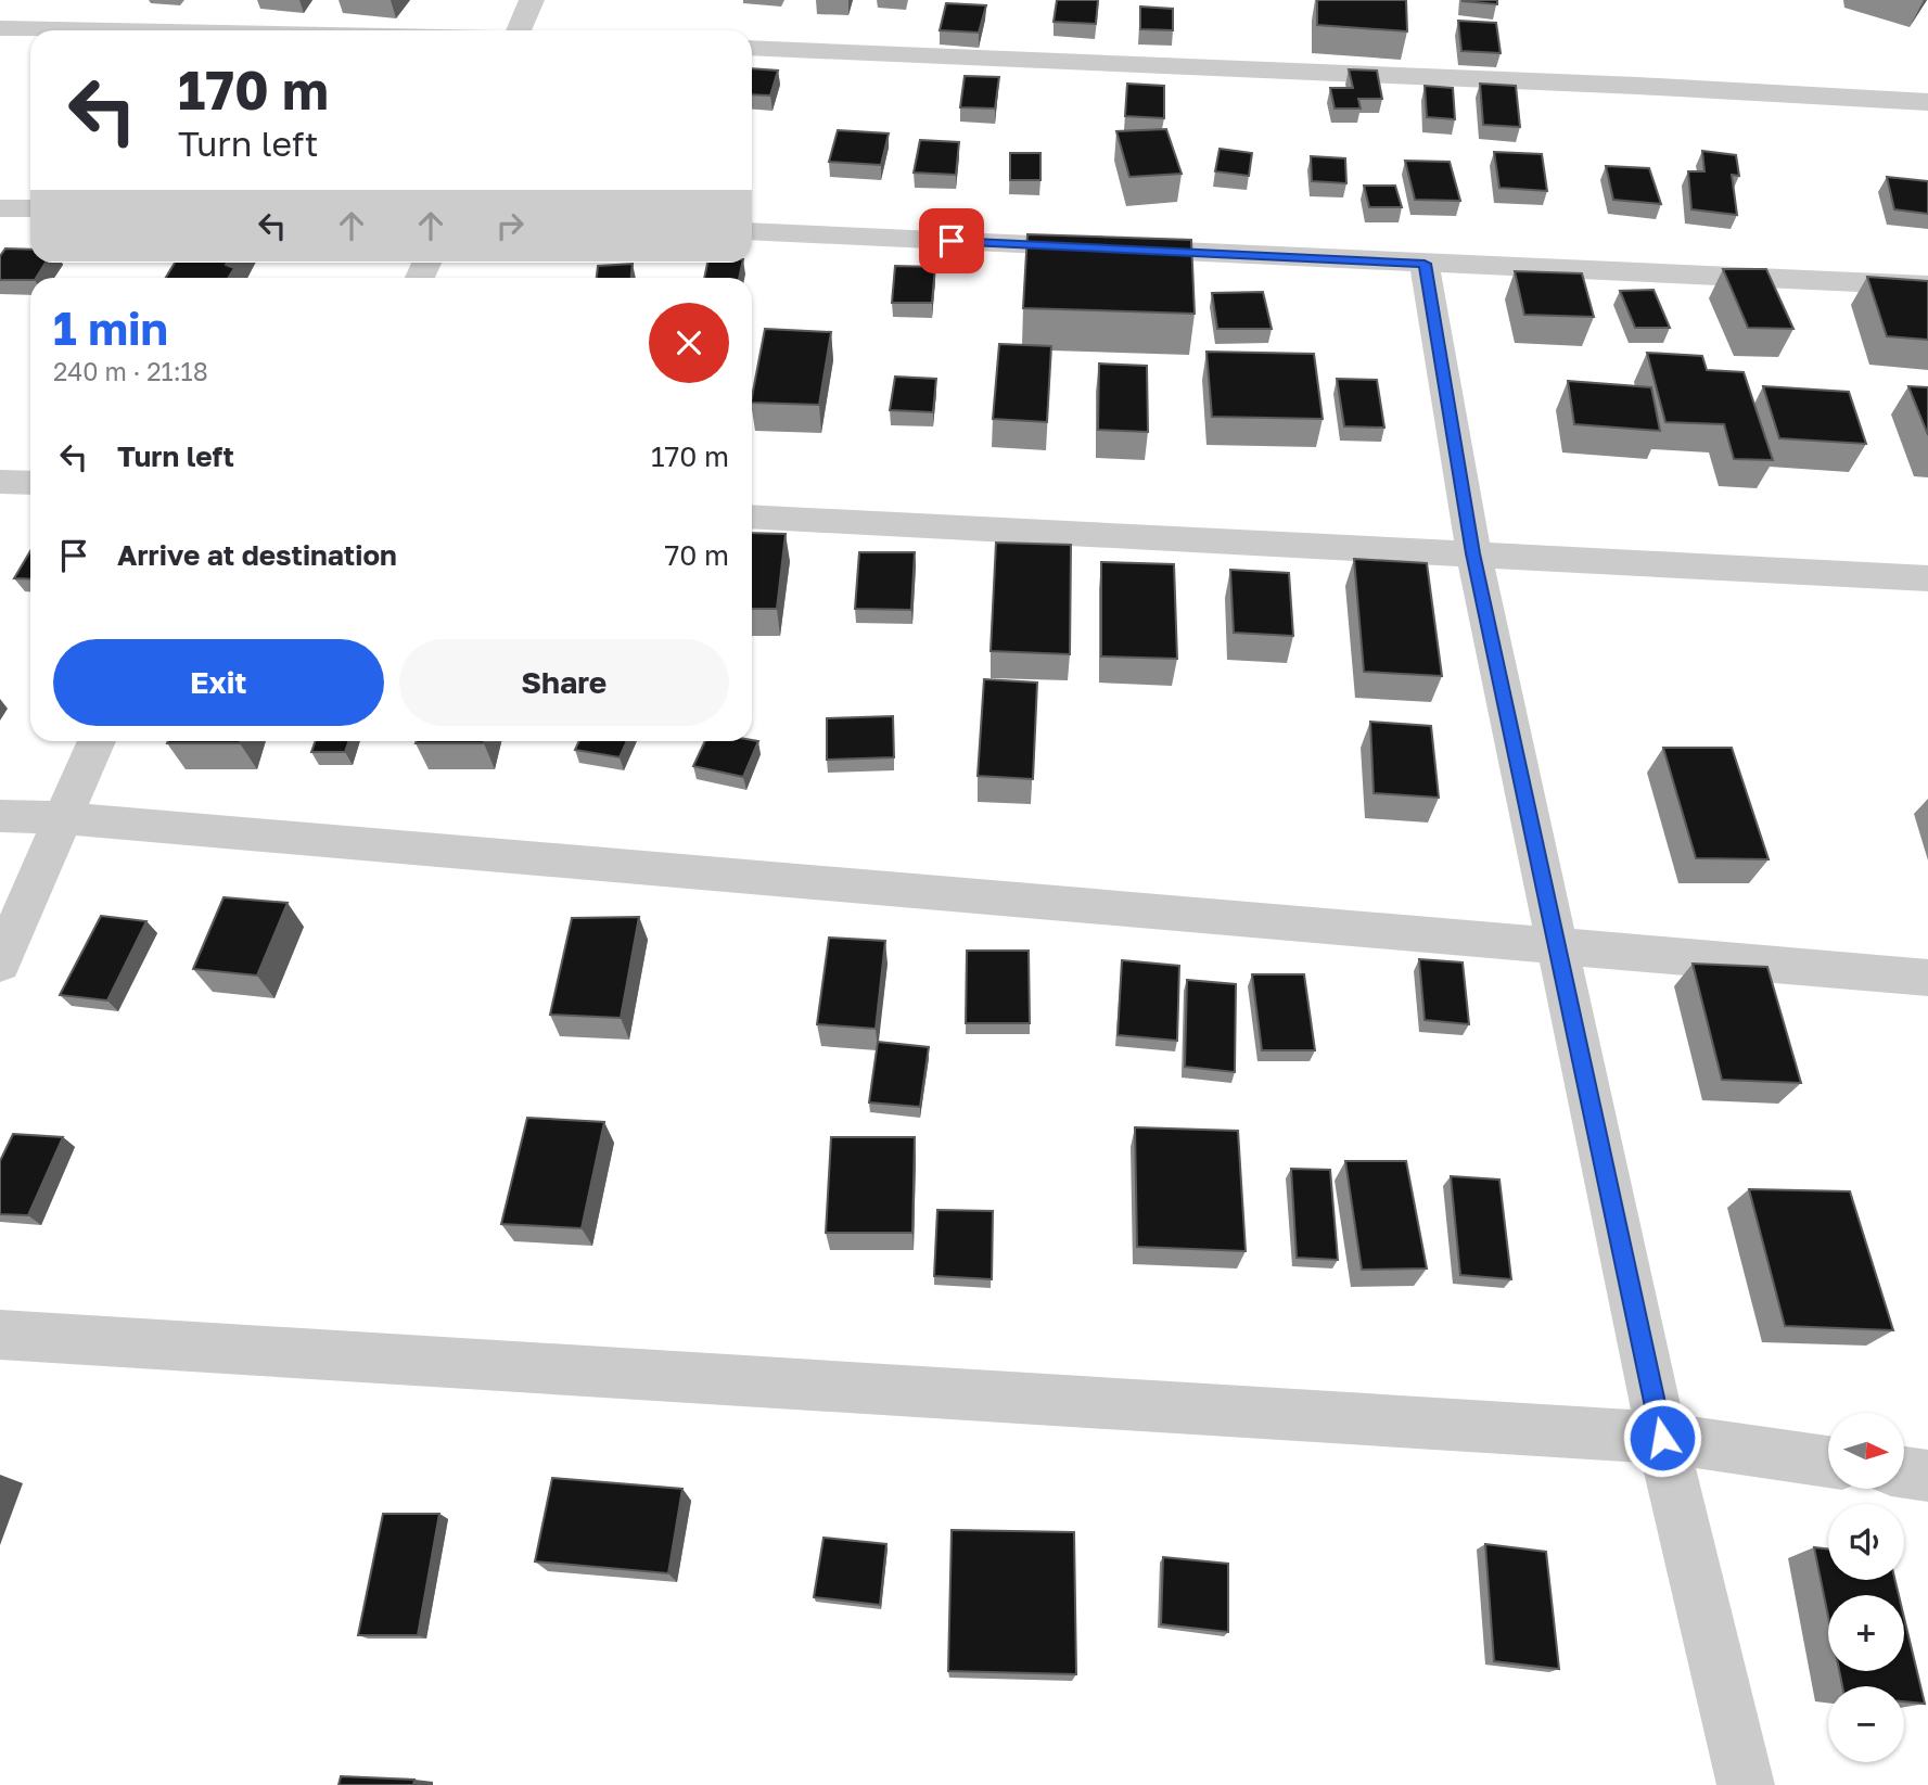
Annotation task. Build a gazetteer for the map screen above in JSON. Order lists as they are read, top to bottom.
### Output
{
  "north": "right",
  "page": {
    "turn": ["170 m", "Turn left"],
    "heading": ["1 min", "240 m · 21:18"],
    "list": [
      {
        "name": "Turn left",
        "value": "170 m"
      },
      {
        "name": "Arrive at destination",
        "value": "70 m"
      }
    ],
    "buttons": ["Exit", "Share"],
    "map_buttons": ["+", "−"]
  }
}
